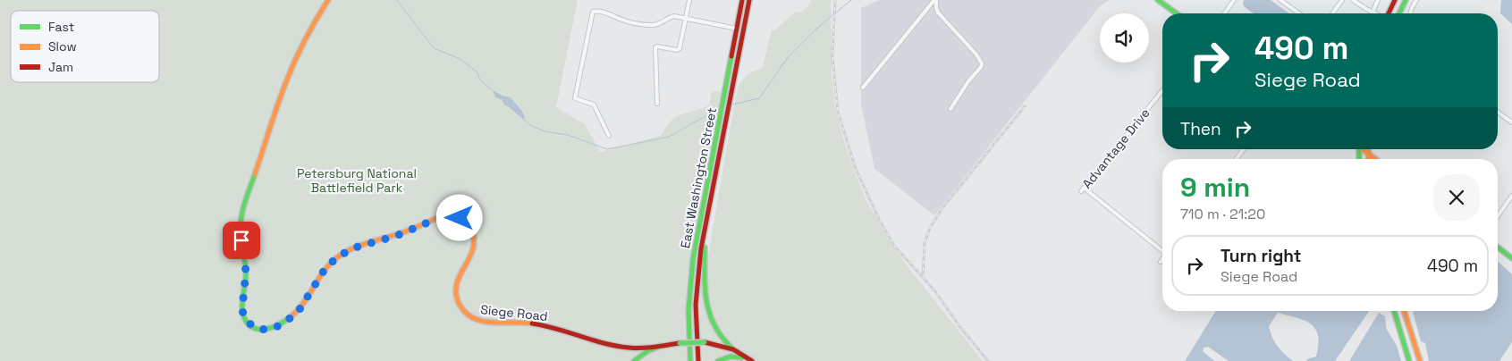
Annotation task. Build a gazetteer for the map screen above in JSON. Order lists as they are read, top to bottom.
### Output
{
  "streets": {
    "main road": ["East Washington Street", "Siege Road"],
    "street": ["Advantage Drive"]
  },
  "parks": ["Petersburg National Battlefield Park"],
  "legend": ["Fast", "Slow", "Jam"],
  "page": {
    "turn": ["490 m", "Siege Road"],
    "then": "Then",
    "heading": ["9 min", "710 m · 21:20"],
    "list": [
      {
        "name": "Turn right",
        "note": "Siege Road",
        "value": "490 m"
      }
    ]
  }
}
